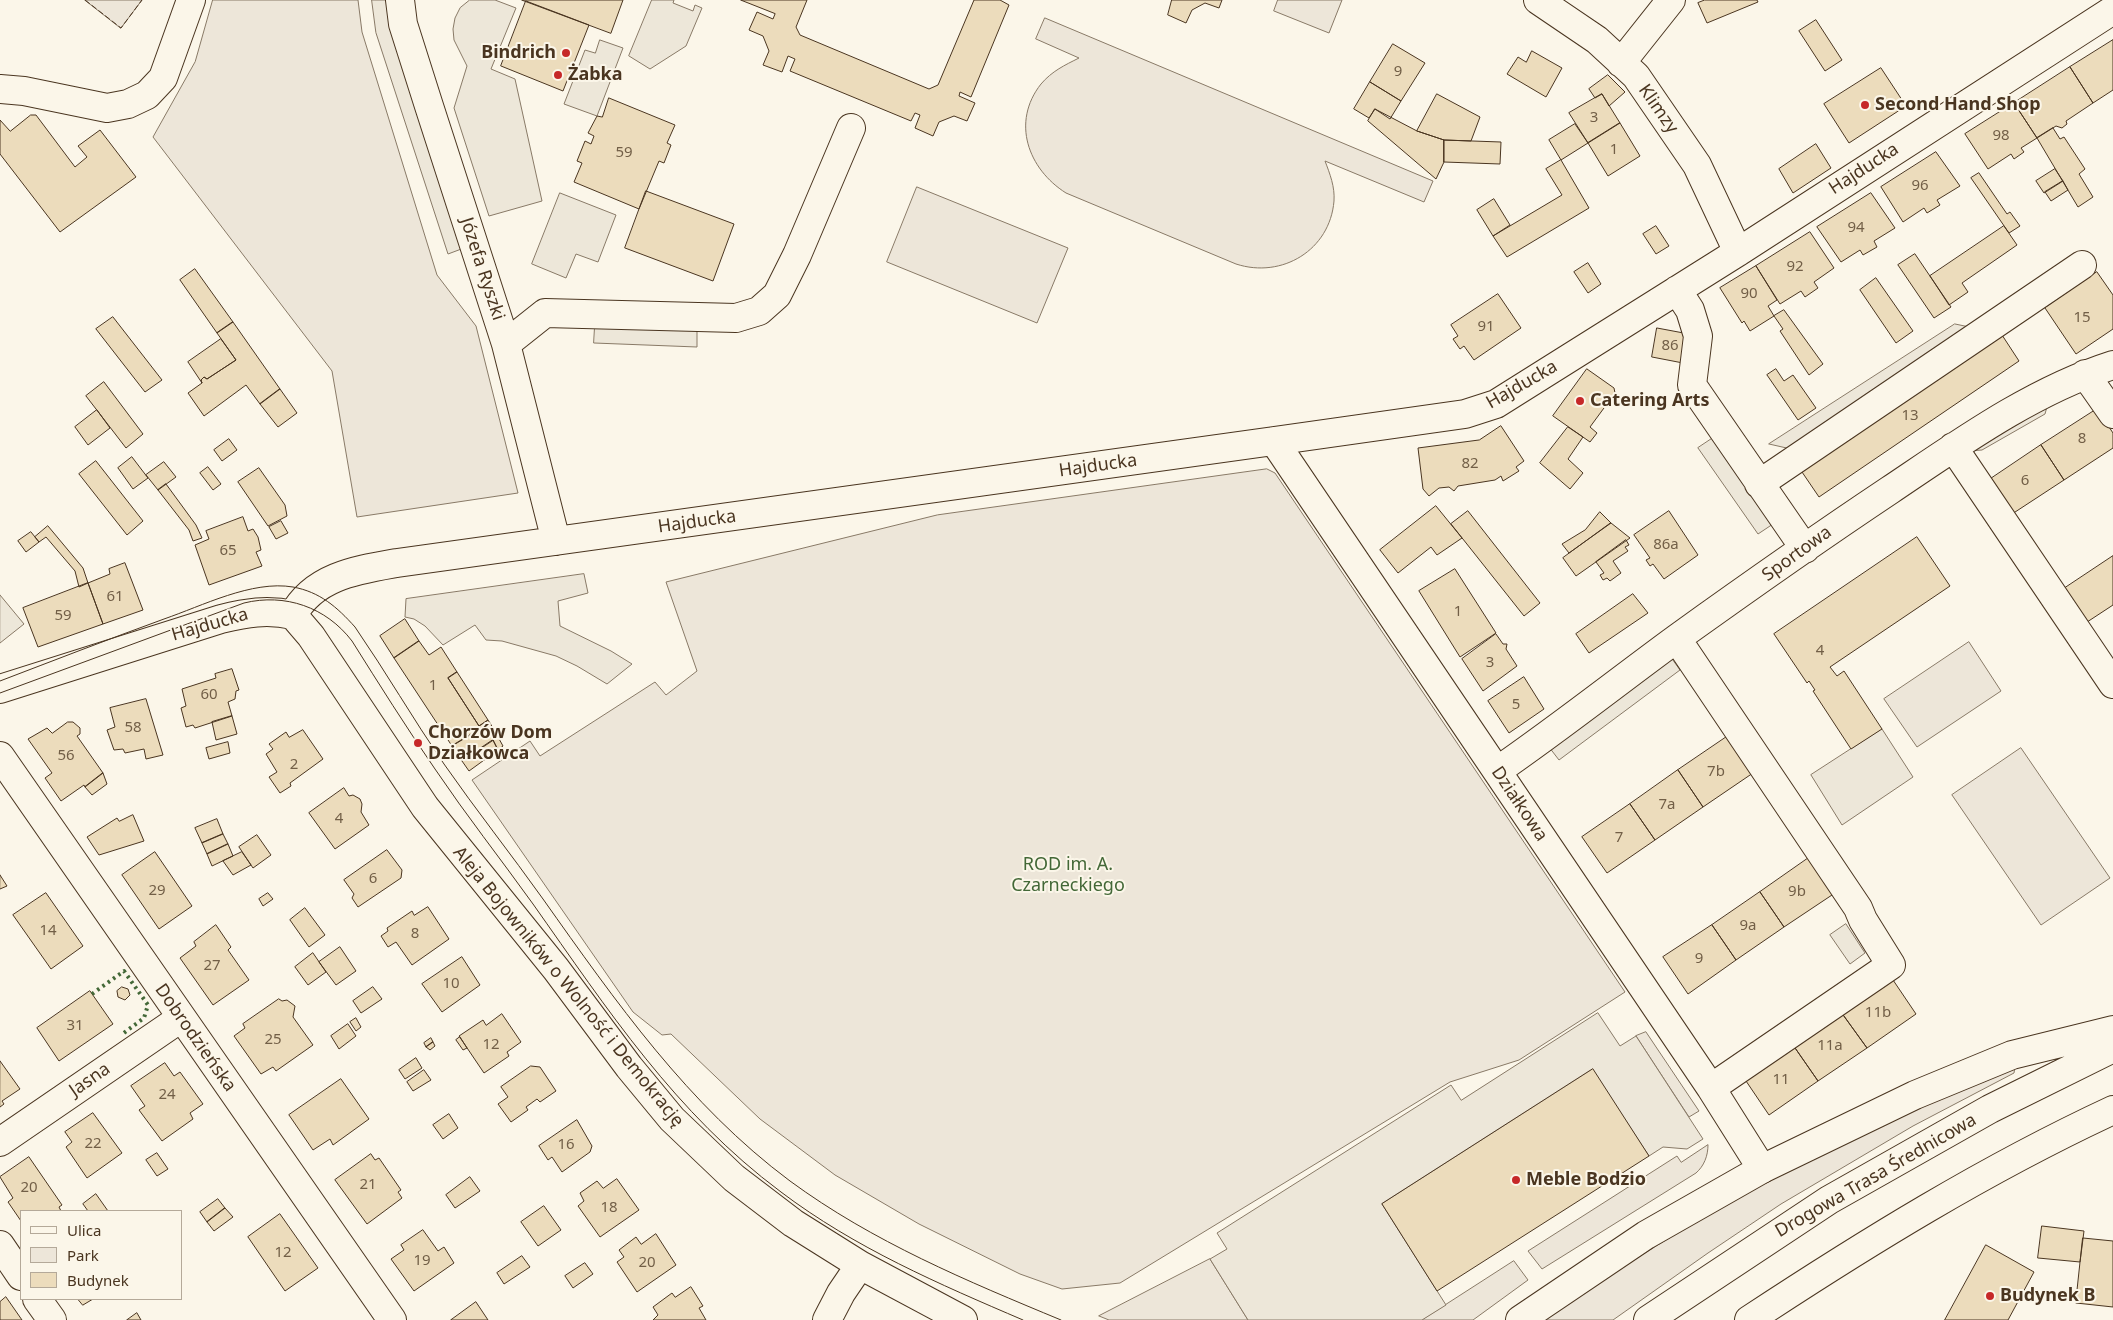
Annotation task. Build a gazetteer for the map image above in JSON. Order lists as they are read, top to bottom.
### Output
{
  "streets": {
    "street": [
      "Klimzy",
      "Hajducka",
      "Józefa Ryszki",
      "Sportowa",
      "Działkowa",
      "Aleja Bojowników o Wolność i Demokrację",
      "Dobrodzieńska",
      "Jasna",
      "Drogowa Trasa Średnicowa"
    ]
  },
  "crossings": [
    ["Klimzy", "Hajducka"],
    ["Hajducka", "Józefa Ryszki"],
    ["Hajducka", "Działkowa"],
    ["Hajducka", "Aleja Bojowników o Wolność i Demokrację"],
    ["Sportowa", "Działkowa"],
    ["Dobrodzieńska", "Jasna"]
  ],
  "parks": ["ROD im. A. Czarneckiego"],
  "places": [
    "Bindrich",
    "Żabka",
    "Second Hand Shop",
    "Catering Arts",
    "Chorzów Dom Działkowca",
    "Meble Bodzio",
    "Budynek B"
  ],
  "house_numbers": [
    "9",
    "3",
    "98",
    "1",
    "59",
    "96",
    "94",
    "92",
    "90",
    "15",
    "91",
    "86",
    "13",
    "8",
    "82",
    "6",
    "86a",
    "65",
    "61",
    "1",
    "59",
    "4",
    "3",
    "1",
    "60",
    "5",
    "58",
    "56",
    "2",
    "7b",
    "7a",
    "4",
    "7",
    "6",
    "29",
    "9b",
    "9a",
    "14",
    "8",
    "9",
    "27",
    "10",
    "11b",
    "31",
    "25",
    "12",
    "11a",
    "11",
    "24",
    "22",
    "16",
    "21",
    "20",
    "18",
    "12",
    "19",
    "20"
  ],
  "legend": ["Ulica", "Park", "Budynek"]
}
